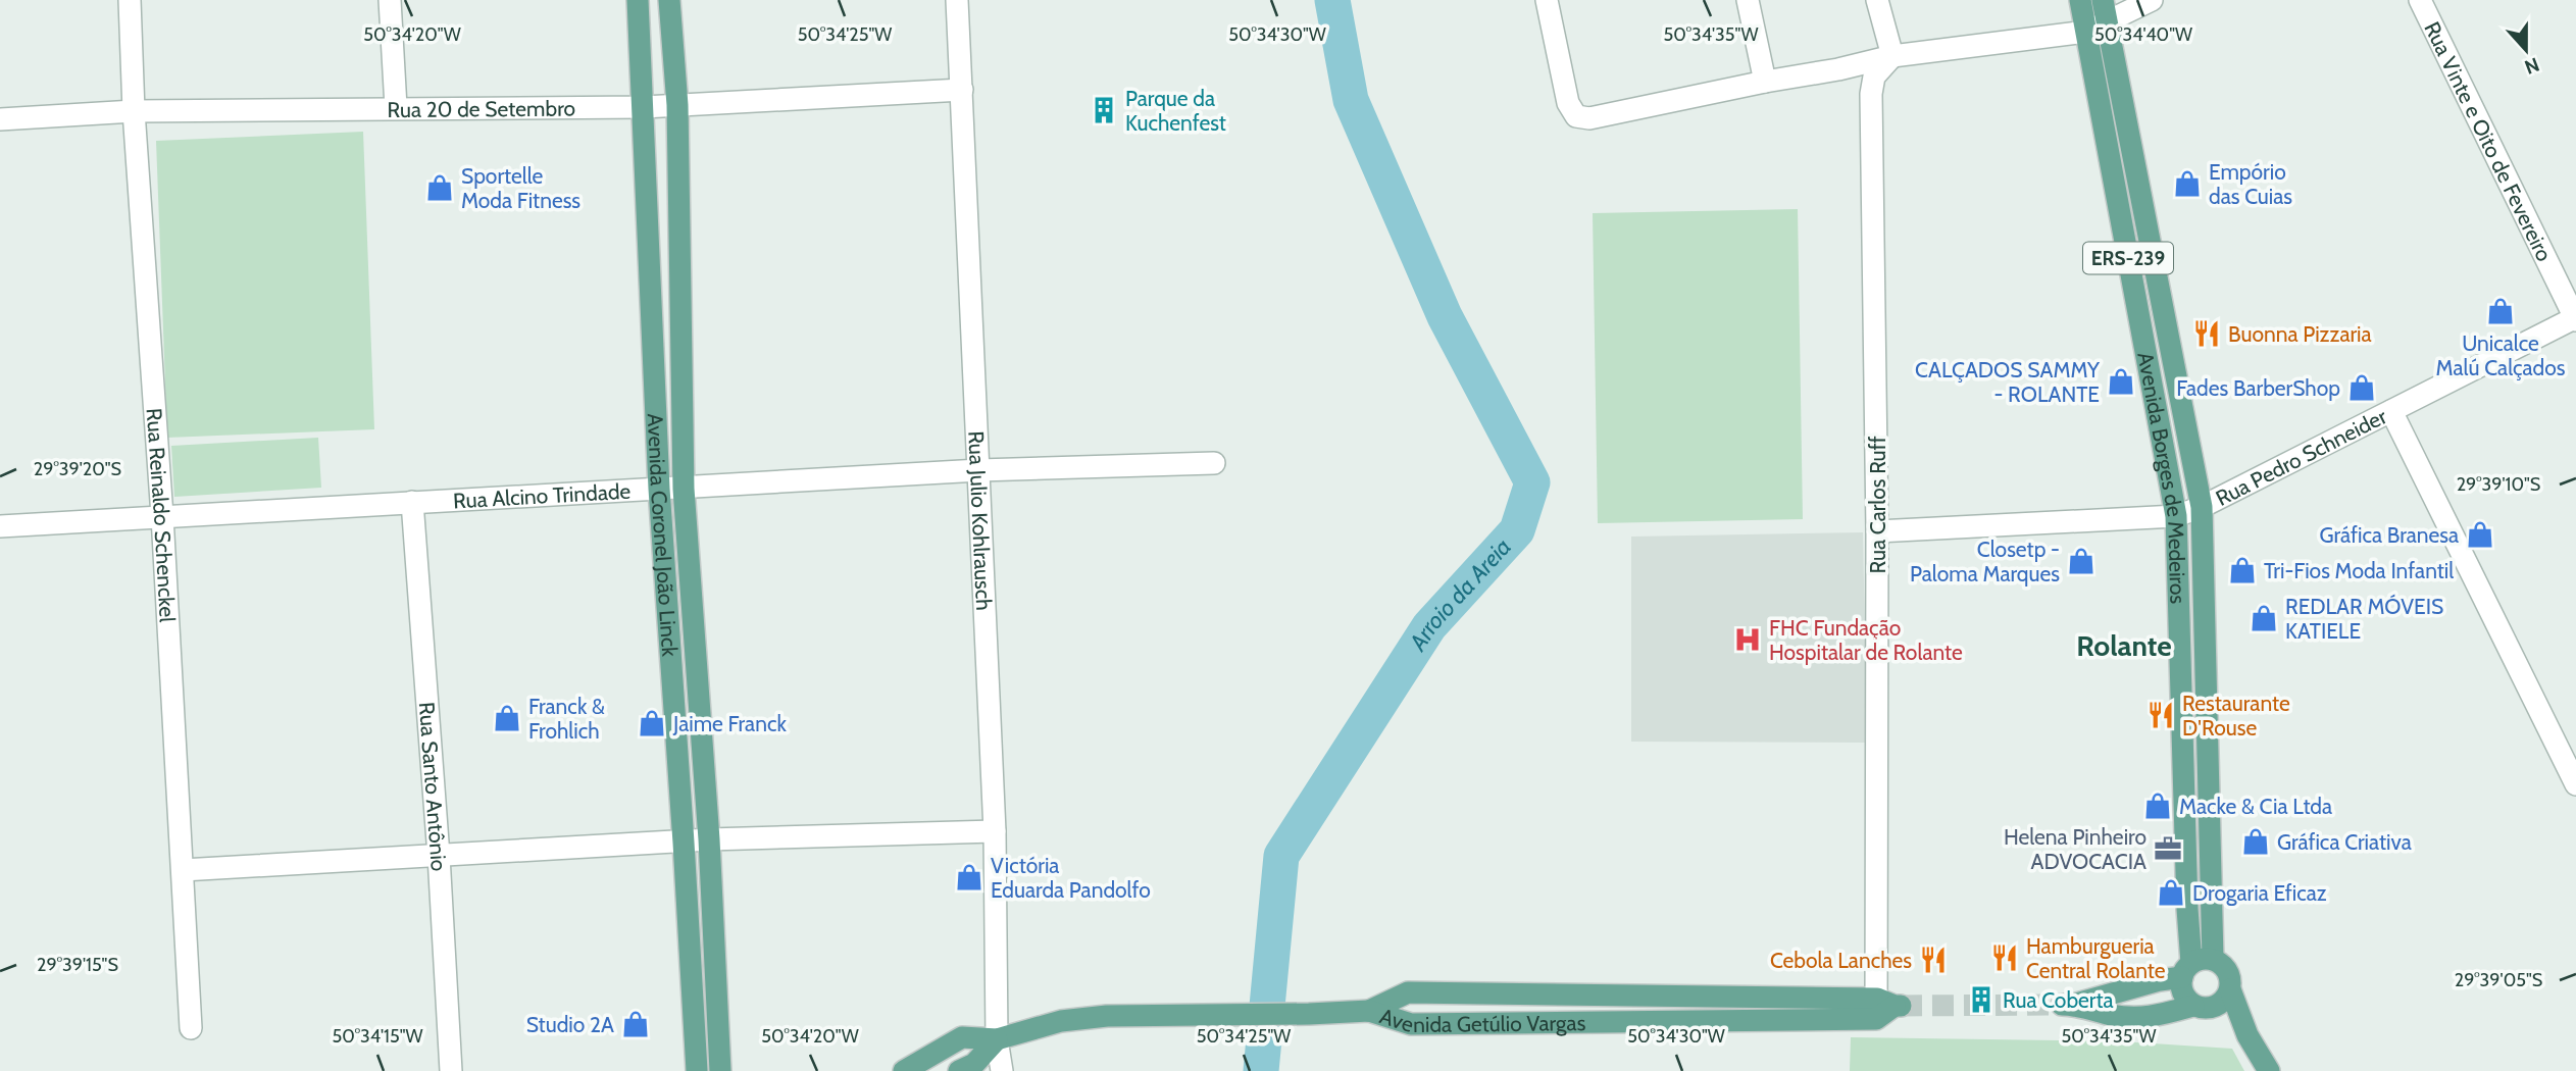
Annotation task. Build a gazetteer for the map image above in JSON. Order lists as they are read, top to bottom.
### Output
{
  "streets": {
    "main road": [
      "ERS-239",
      "Avenida Borges de Medeiros",
      "Avenida Coronel João Linck",
      "Avenida Getúlio Vargas"
    ],
    "street": [
      "Rua 20 de Setembro",
      "Rua Vinte e Oito de Fevereiro",
      "Rua Pedro Schneider",
      "Rua Alcino Trindade",
      "Rua Carlos Ruff",
      "Rua Reinaldo Schenckel",
      "Rua Julio Kohlrausch",
      "Rua Santo Antônio"
    ]
  },
  "crossings": [
    ["Rua 20 de Setembro", "Rua Reinaldo Schenckel"],
    ["Rua 20 de Setembro", "Rua Julio Kohlrausch"],
    ["Rua 20 de Setembro", "Avenida Coronel João Linck"],
    ["Rua Vinte e Oito de Fevereiro", "Rua Pedro Schneider"],
    ["Rua Pedro Schneider", "Avenida Borges de Medeiros"],
    ["Rua Pedro Schneider", "Rua Carlos Ruff"],
    ["Rua Alcino Trindade", "Rua Reinaldo Schenckel"],
    ["Rua Alcino Trindade", "Rua Julio Kohlrausch"],
    ["Rua Alcino Trindade", "Avenida Coronel João Linck"],
    ["Rua Alcino Trindade", "Rua Santo Antônio"],
    ["Rua Carlos Ruff", "Avenida Getúlio Vargas"],
    ["Rua Julio Kohlrausch", "Avenida Getúlio Vargas"]
  ],
  "districts": ["Rolante"],
  "water": ["Arroio da Areia"],
  "places": {
    "building": ["Parque da Kuchenfest", "Rua Coberta"],
    "shop": [
      "Empório das Cuias",
      "Sportelle Moda Fitness",
      "Unicalce Malú Calçados",
      "CALÇADOS SAMMY - ROLANTE",
      "Fades BarberShop",
      "Gráfica Branesa",
      "Closetp - Paloma Marques",
      "Tri-Fios Moda Infantil",
      "REDLAR MÓVEIS KATIELE",
      "Franck & Frohlich",
      "Jaime Franck",
      "Macke & Cia Ltda",
      "Gráfica Criativa",
      "Victória Eduarda Pandolfo",
      "Drogaria Eficaz",
      "Studio 2A"
    ],
    "restaurant": [
      "Buonna Pizzaria",
      "Restaurante D'Rouse",
      "Hamburgueria Central Rolante",
      "Cebola Lanches"
    ],
    "hospital": ["FHC Fundação Hospitalar de Rolante"],
    "office": ["Helena Pinheiro ADVOCACIA"]
  },
  "north": "bottom",
  "coordinates": [
    "50°34'20\"W",
    "50°34'25\"W",
    "50°34'30\"W",
    "50°34'35\"W",
    "50°34'40\"W",
    "29°39'20\"S",
    "29°39'10\"S",
    "29°39'15\"S",
    "29°39'05\"S",
    "50°34'15\"W"
  ]
}
